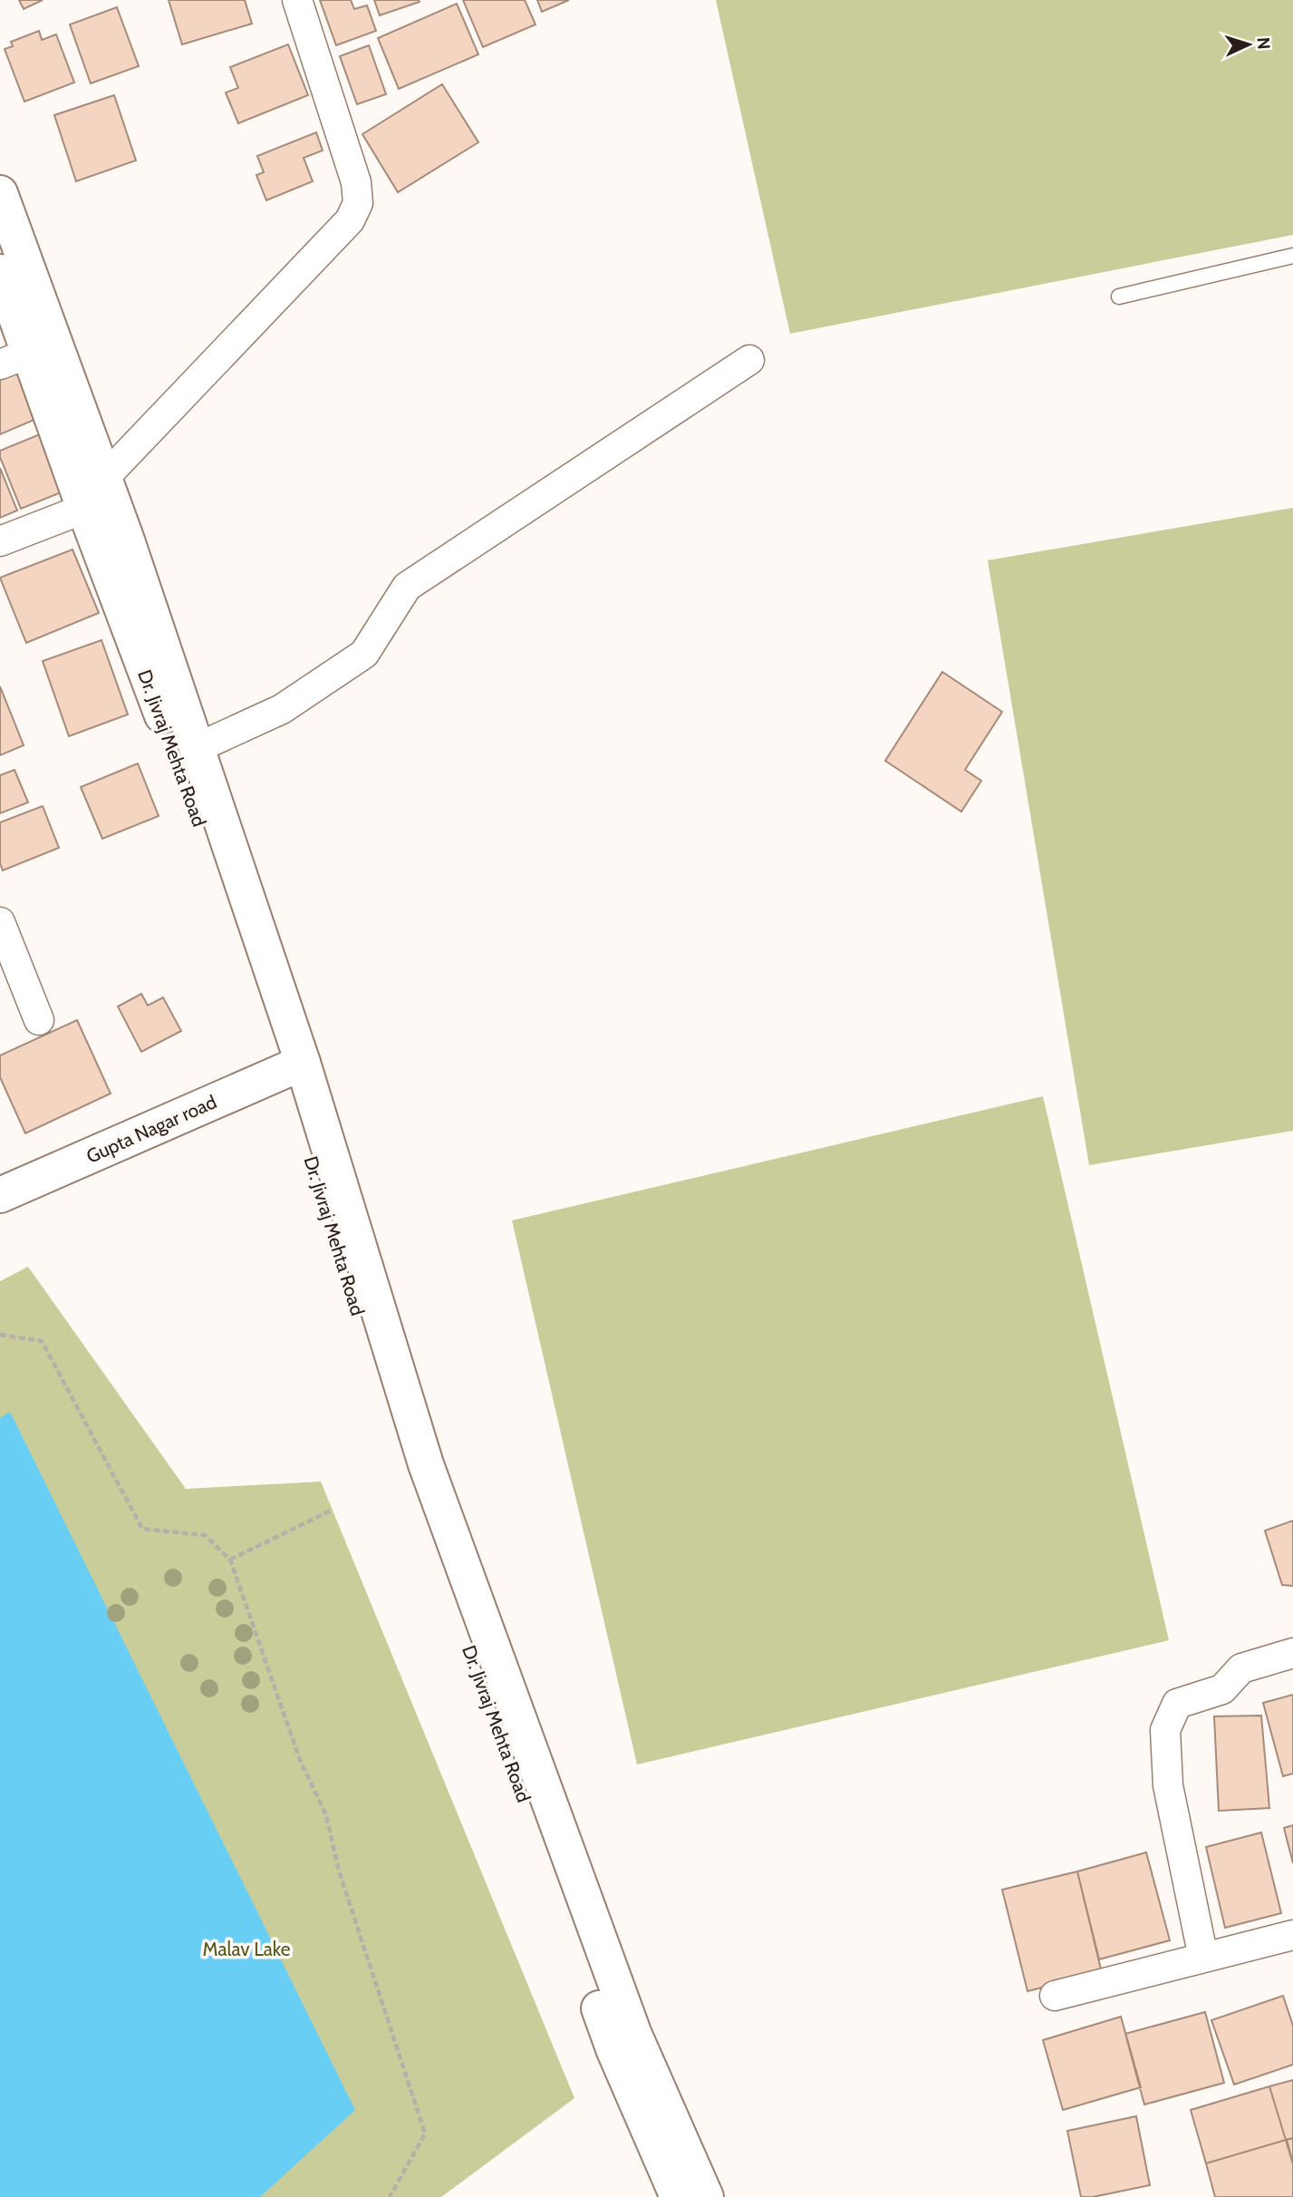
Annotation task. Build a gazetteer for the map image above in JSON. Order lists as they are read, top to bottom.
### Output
{
  "streets": {
    "main road": ["Dr. Jivraj Mehta Road", "Gupta Nagar road"]
  },
  "crossings": [
    ["Dr. Jivraj Mehta Road", "Gupta Nagar road"]
  ],
  "parks": ["Malav Lake"],
  "north": "right"
}
